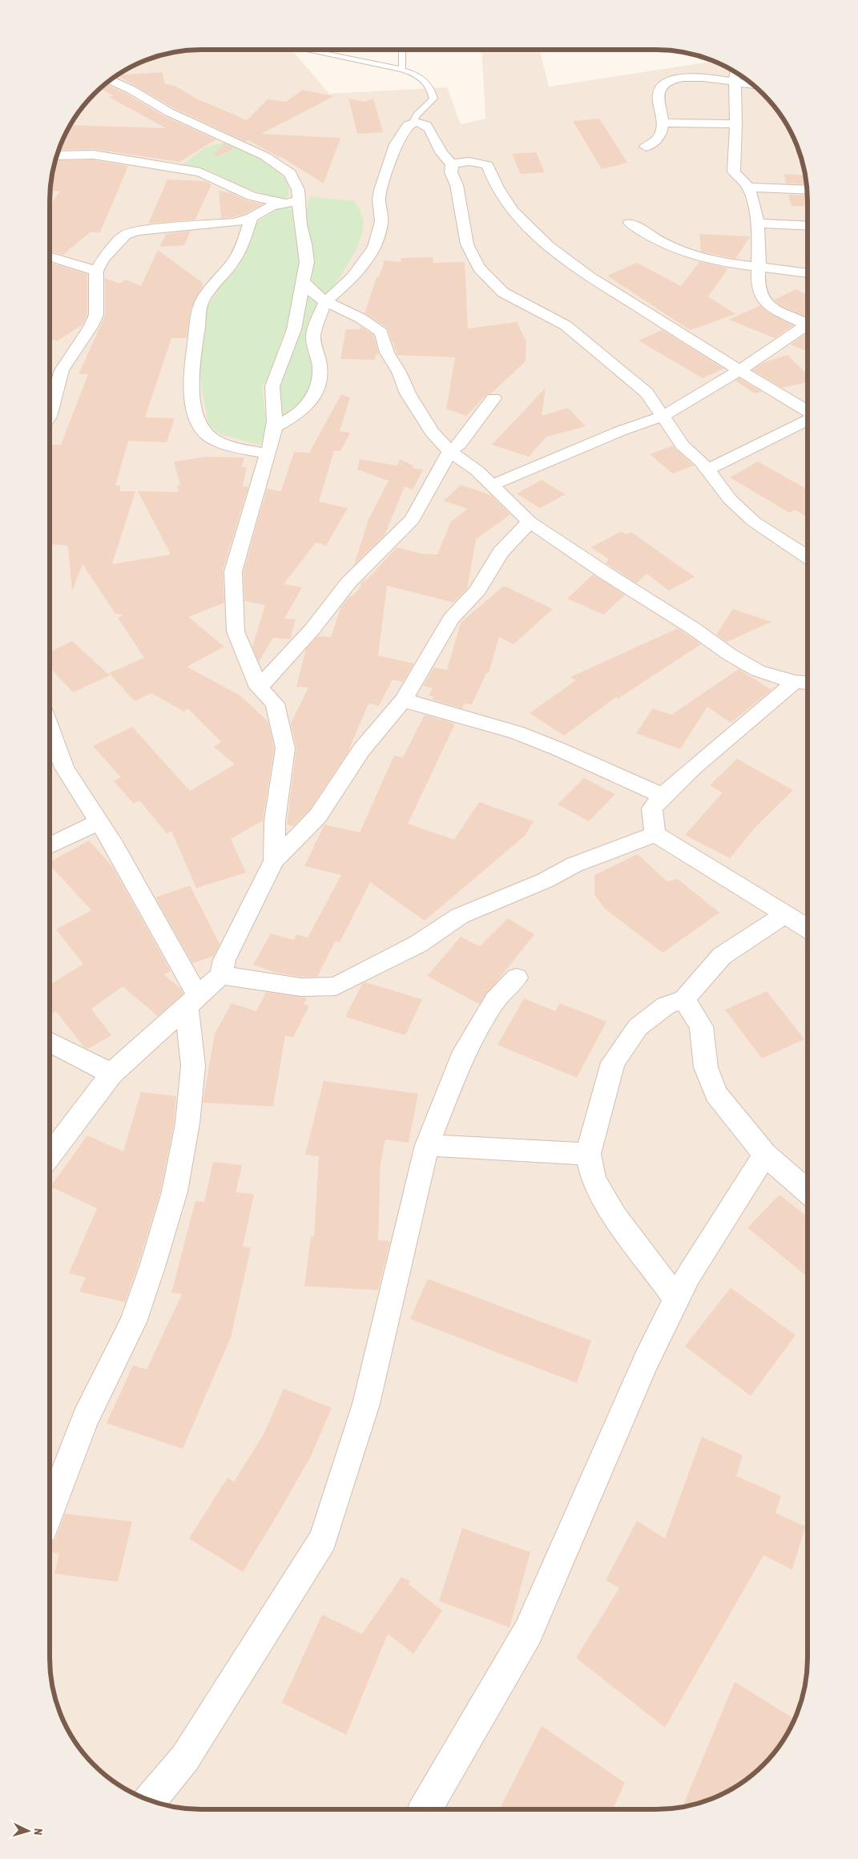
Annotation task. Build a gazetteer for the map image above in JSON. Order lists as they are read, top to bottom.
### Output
{
  "north": "right"
}
